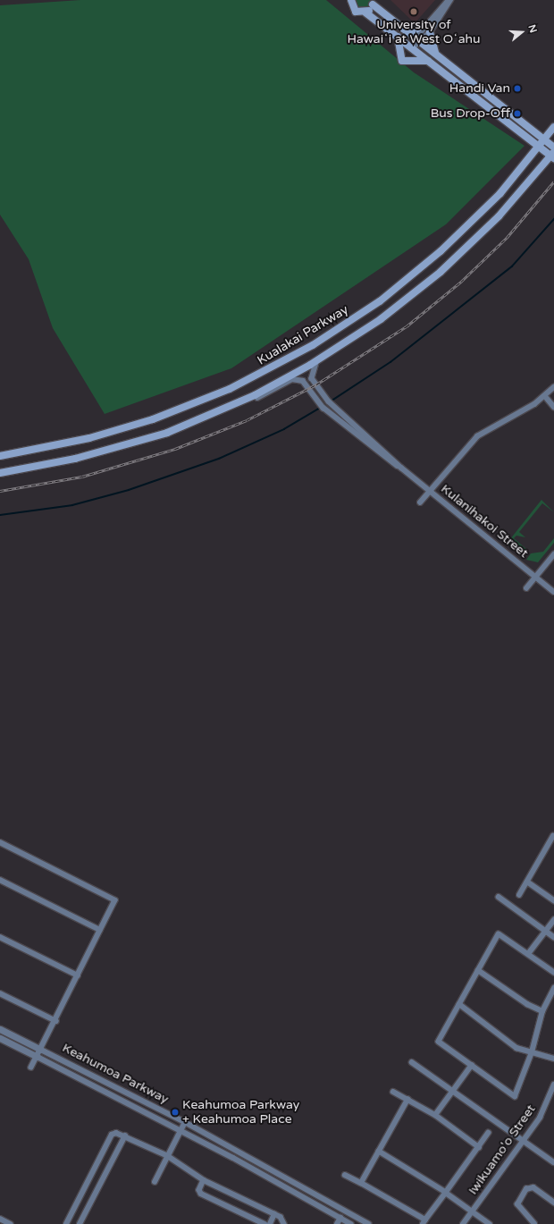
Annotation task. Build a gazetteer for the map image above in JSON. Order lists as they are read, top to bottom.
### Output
{
  "streets": {
    "main road": ["Kualakai Parkway"],
    "street": ["Kulanihakoi Street", "Keahumoa Parkway", "Iwikuamo'o Street"]
  },
  "places": [
    "University of Hawaiʻi at West Oʻahu",
    "Handi Van",
    "Bus Drop-Off",
    "Keahumoa Parkway + Keahumoa Place"
  ],
  "north": "right"
}
